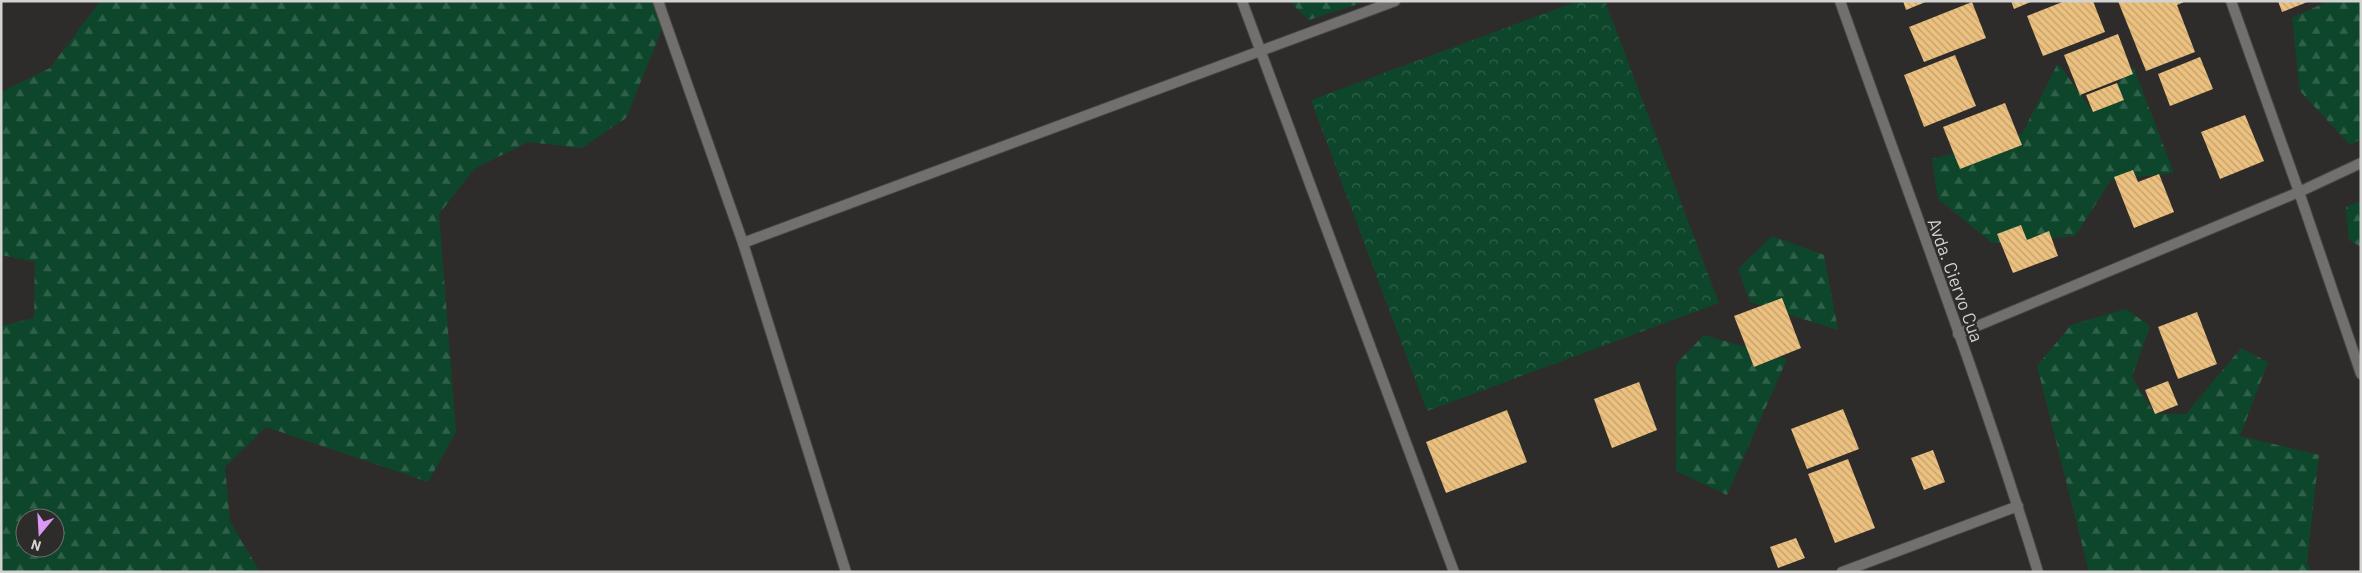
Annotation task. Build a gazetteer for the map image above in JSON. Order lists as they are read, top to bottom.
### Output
{
  "streets": {
    "street": ["Avda. Ciervo Cua"]
  },
  "north": "bottom"
}
